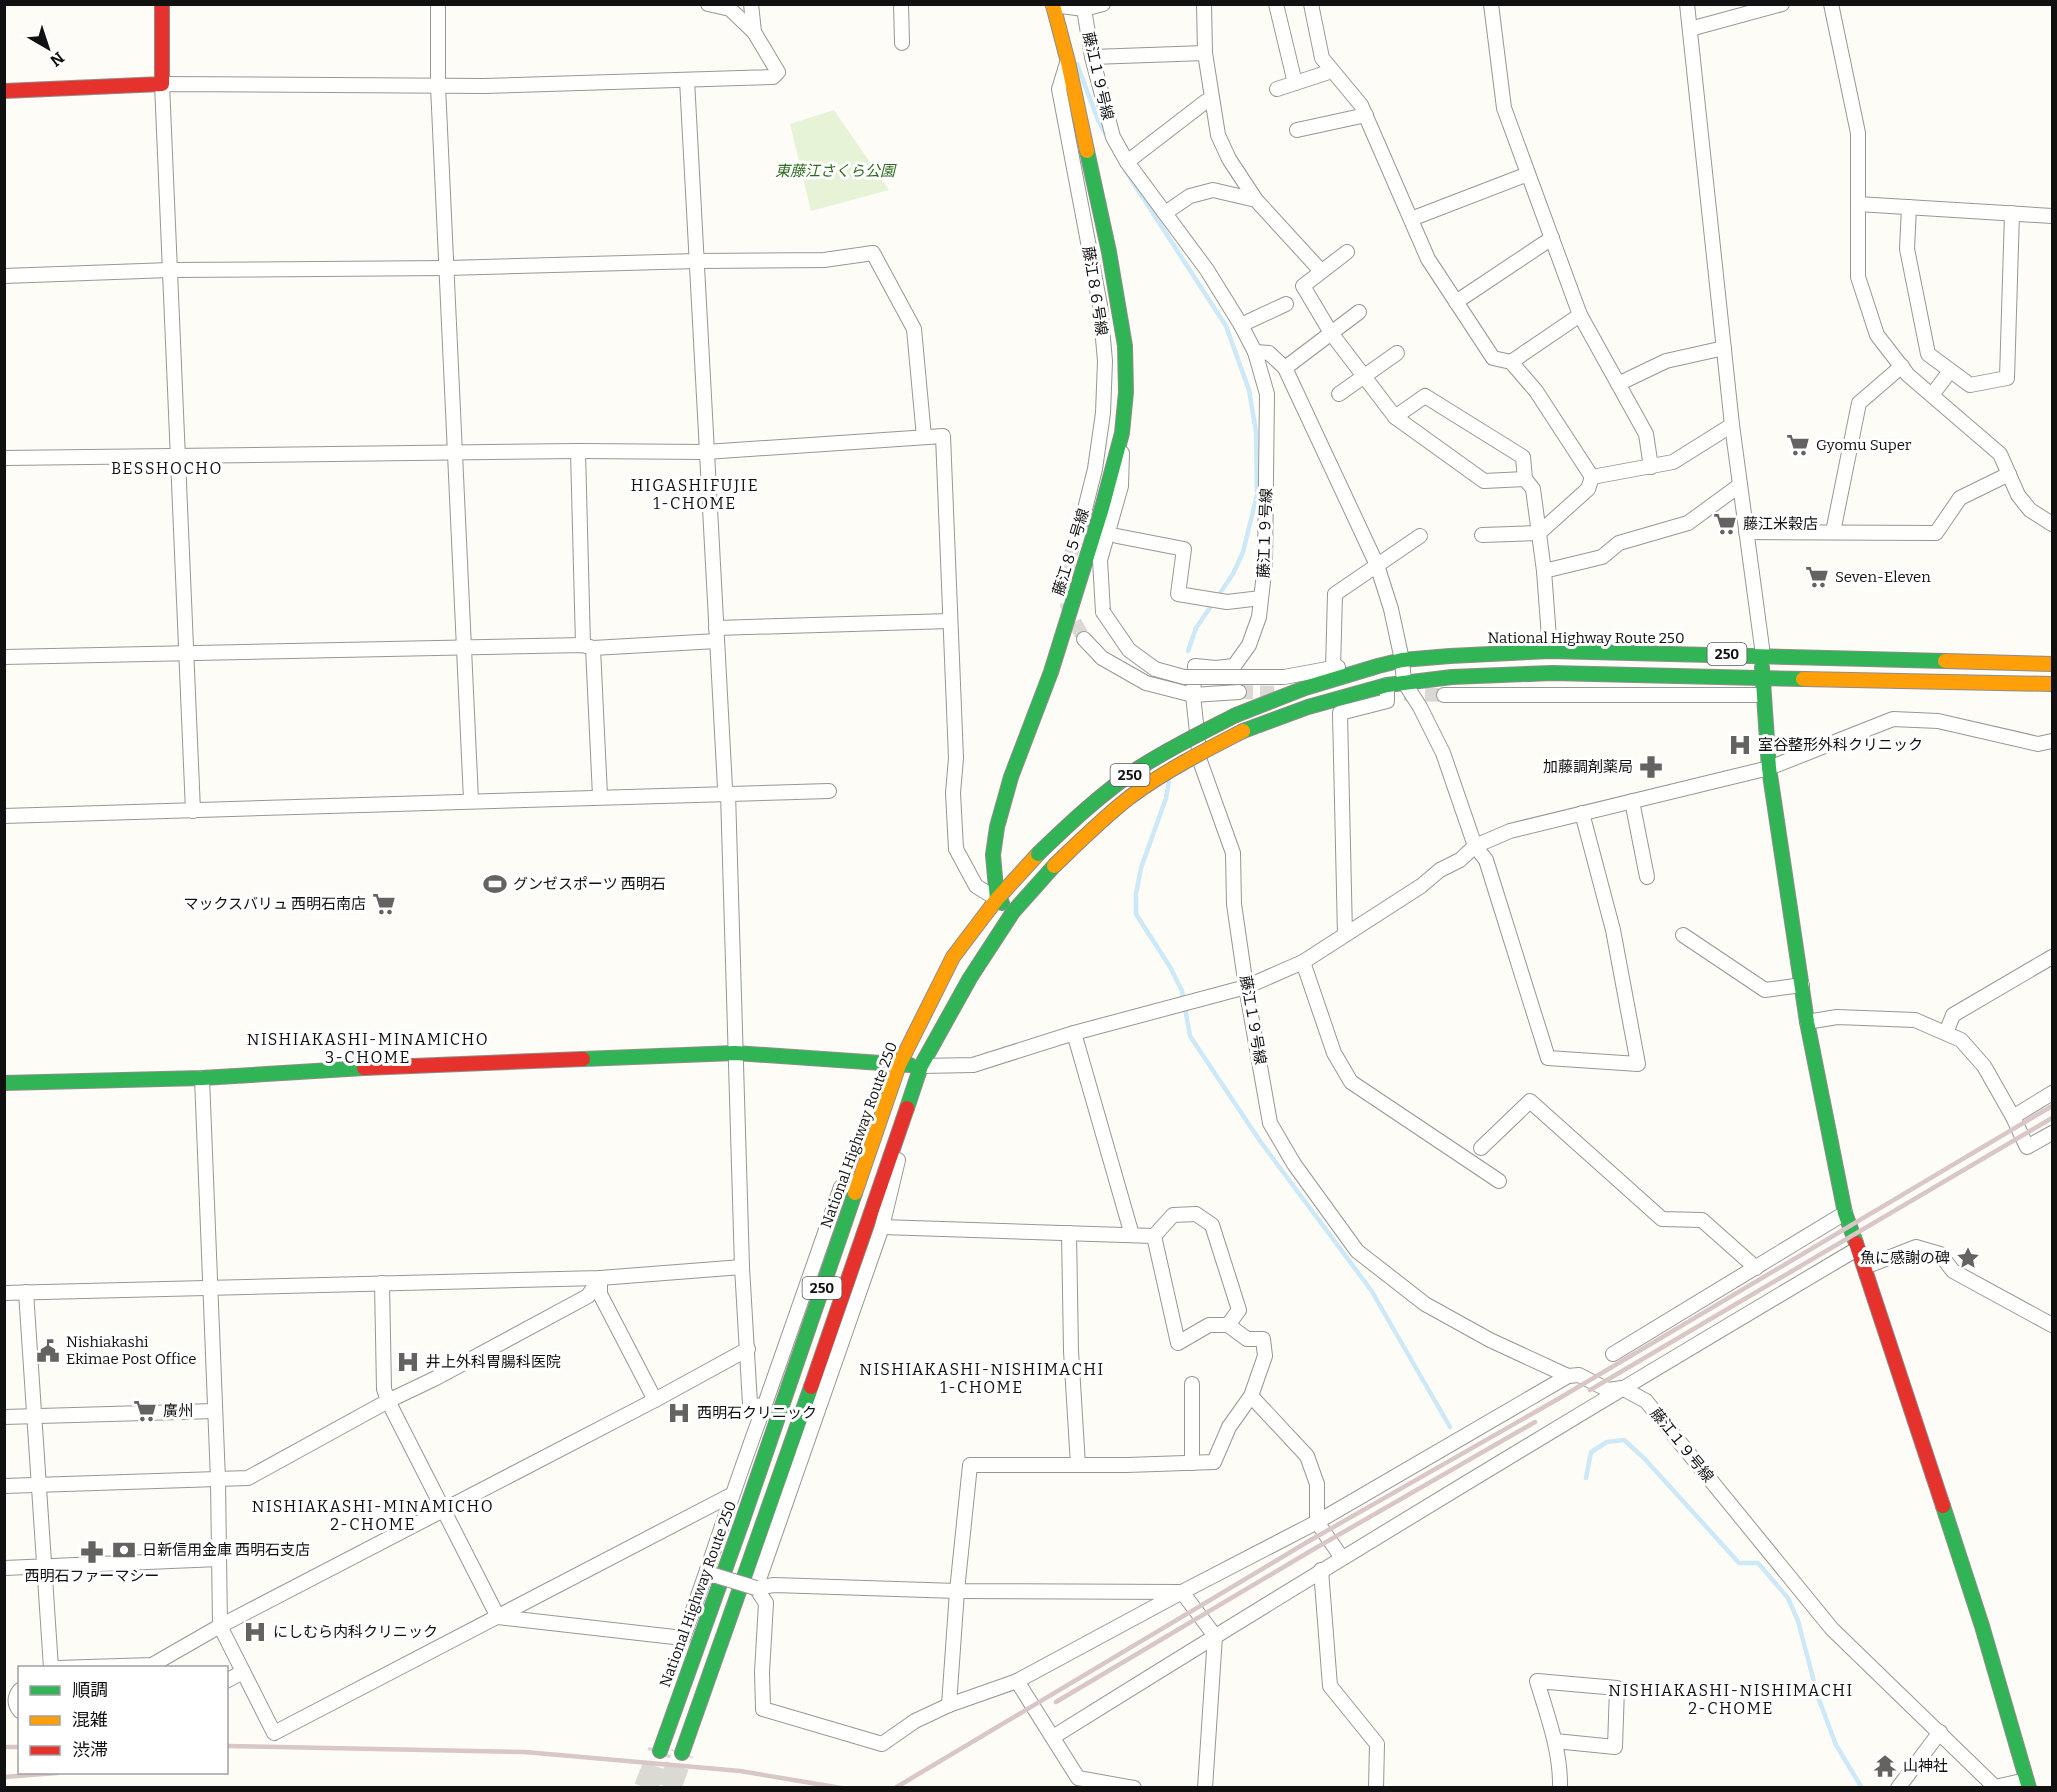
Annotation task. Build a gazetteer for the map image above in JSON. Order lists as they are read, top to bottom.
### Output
{
  "streets": {
    "main road": ["藤江８５号線", "National Highway Route 250", "250"],
    "street": ["藤江１９号線", "藤江８６号線"]
  },
  "crossings": [
    ["藤江８６号線", "藤江８５号線"],
    ["藤江８５号線", "National Highway Route 250"]
  ],
  "districts": [
    "BESSHOCHO",
    "HIGASHIFUJIE 1-CHOME",
    "NISHIAKASHI-MINAMICHO 3-CHOME",
    "NISHIAKASHI-NISHIMACHI 1-CHOME",
    "NISHIAKASHI-MINAMICHO 2-CHOME",
    "NISHIAKASHI-NISHIMACHI 2-CHOME"
  ],
  "parks": ["東藤江さくら公園"],
  "places": {
    "supermarket": [
      "Gyomu Super",
      "藤江米穀店",
      "Seven-Eleven",
      "マックスバリュ 西明石南店",
      "廣州"
    ],
    "hospital": [
      "室谷整形外科クリニック",
      "井上外科胃腸科医院",
      "西明石クリニック",
      "にしむら内科クリニック"
    ],
    "pharmacy": ["加藤調剤薬局", "西明石ファーマシー"],
    "sports": ["グンゼスポーツ 西明石"],
    "place": ["魚に感謝の碑"],
    "public building": ["Nishiakashi Ekimae Post Office"],
    "bank": ["日新信用金庫 西明石支店"],
    "temple": ["山神社"]
  },
  "legend": ["順調", "混雑", "渋滞"],
  "north": "bottom right"
}
